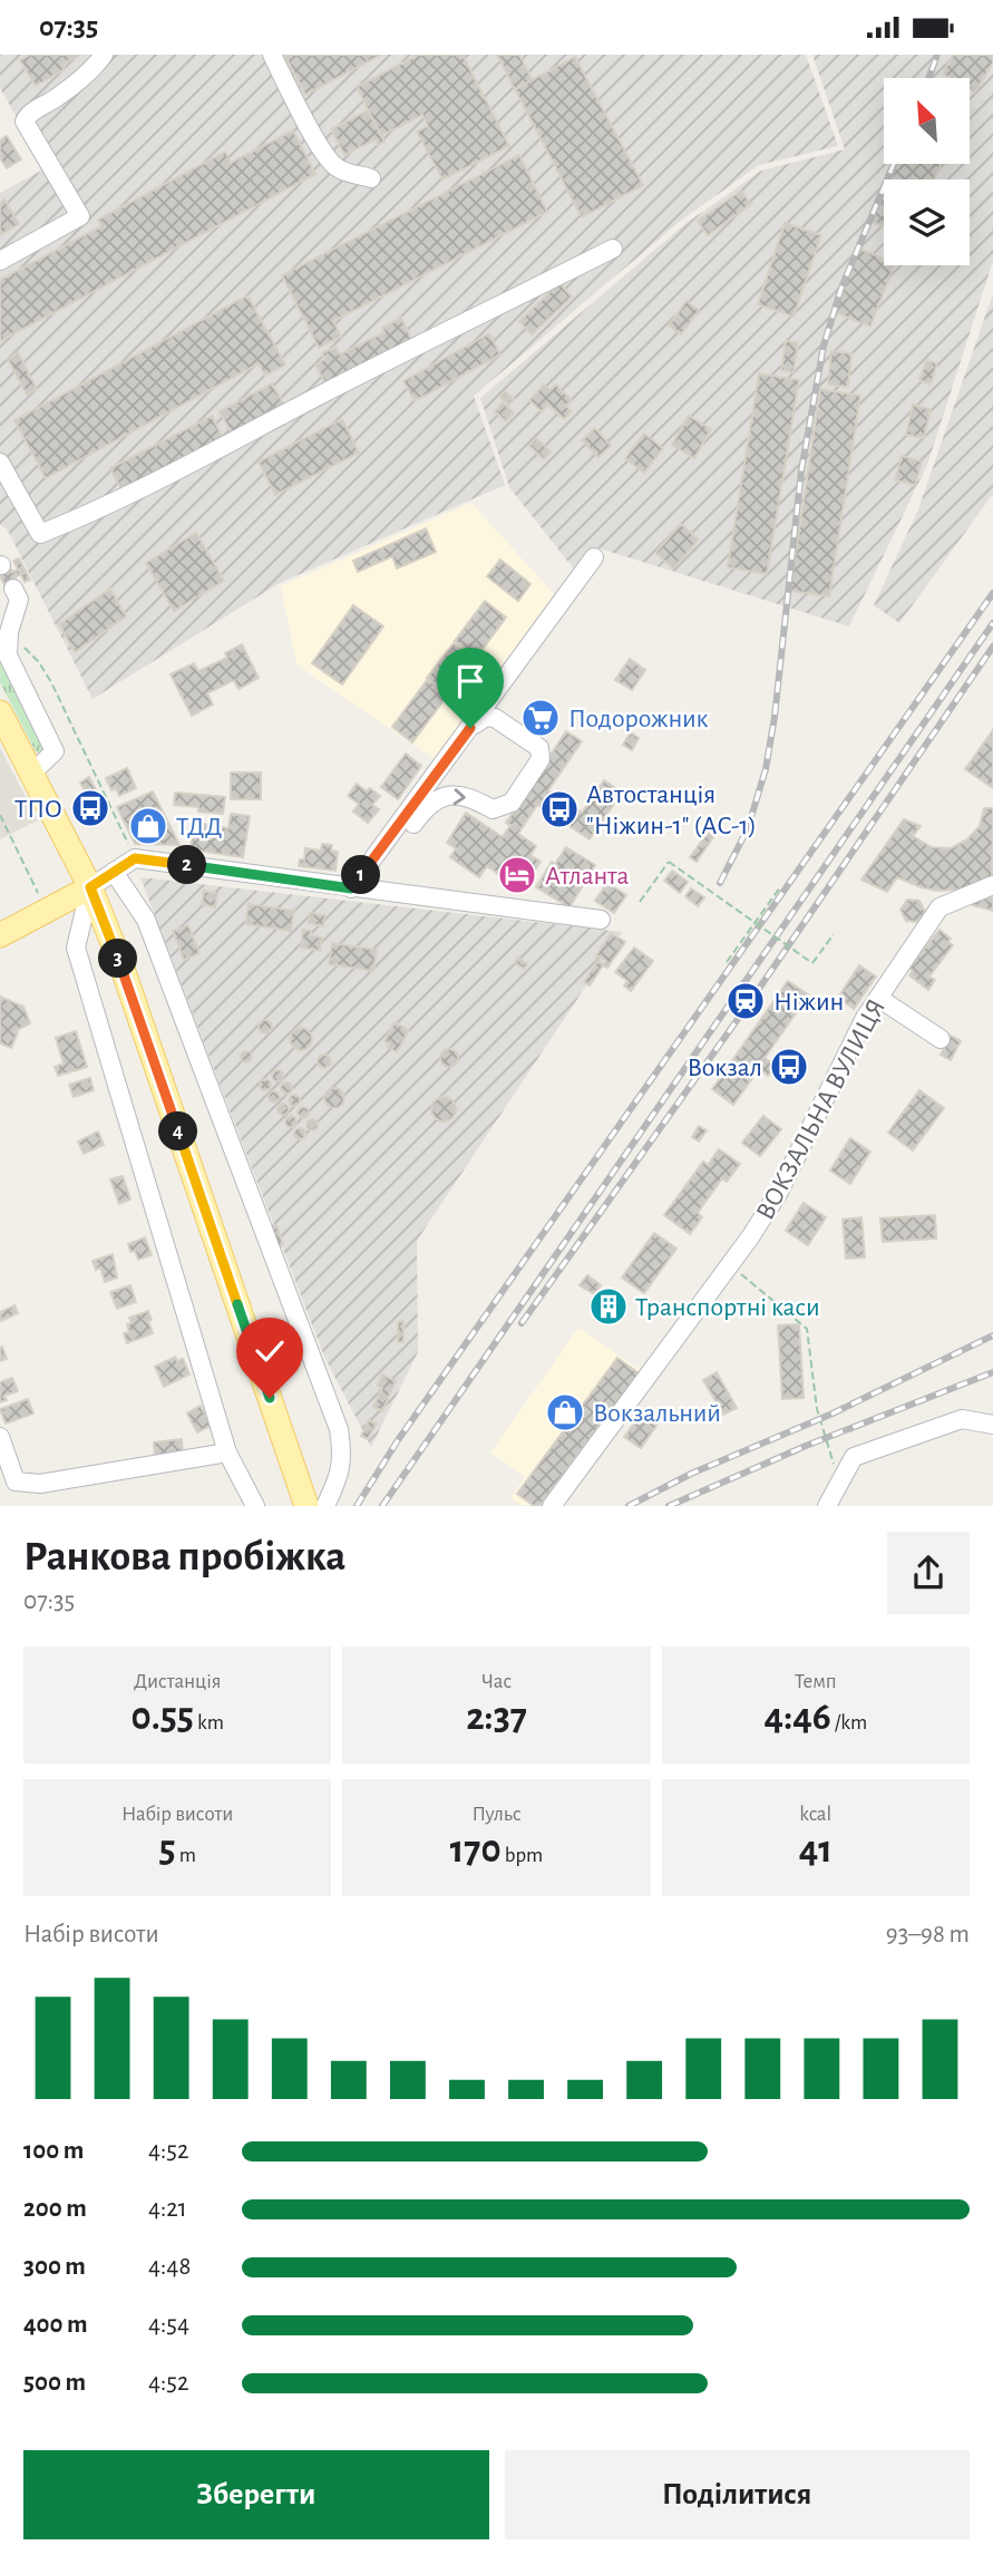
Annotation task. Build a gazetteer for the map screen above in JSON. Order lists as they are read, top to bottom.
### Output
{
  "streets": {
    "street": ["ВОКЗАЛЬНА ВУЛИЦЯ"]
  },
  "places": {
    "supermarket": ["Подорожник"],
    "bus stop": ["ТПО", "Автостанція \"Ніжин-1\" (АС-1)", "Вокзал"],
    "shop": ["ТДД", "Вокзальний"],
    "hotel": ["Атланта"],
    "station": ["Ніжин"],
    "building": ["Транспортні каси"]
  },
  "north": "top left",
  "page": {
    "status": "07:35",
    "pins": [
      "2",
      "1",
      "3",
      "4"
    ],
    "heading": ["Ранкова пробіжка", "07:35"],
    "stats": [
      ["Дистанція", "0.55 km"],
      ["Час", "2:37"],
      ["Темп", "4:46 /km"],
      ["Набір висоти", "5 m"],
      ["Пульс", "170 bpm"],
      ["kcal", "41"]
    ],
    "chart": ["Набір висоти", "93–98 m"],
    "list": [
      {
        "name": "100 m",
        "note": "4:52"
      },
      {
        "name": "200 m",
        "note": "4:21"
      },
      {
        "name": "300 m",
        "note": "4:48"
      },
      {
        "name": "400 m",
        "note": "4:54"
      },
      {
        "name": "500 m",
        "note": "4:52"
      }
    ],
    "buttons": ["Зберегти", "Поділитися"]
  }
}
